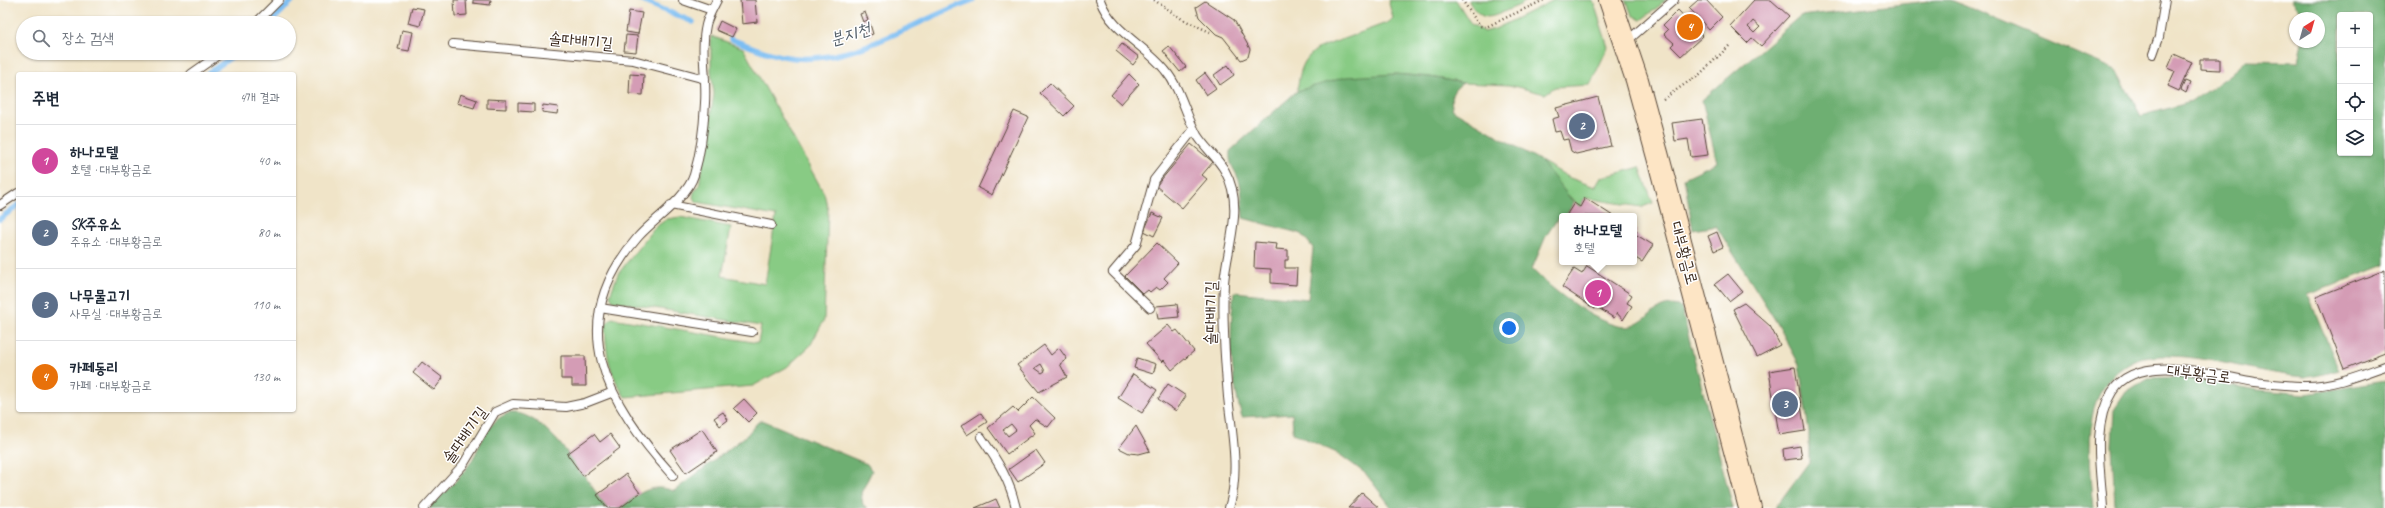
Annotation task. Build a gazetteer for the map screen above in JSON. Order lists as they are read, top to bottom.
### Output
{
  "streets": {
    "main road": ["대부황금로"],
    "lane": ["솔따배기길"]
  },
  "water": ["분지천"],
  "north": "top right",
  "page": {
    "map_buttons": ["+", "−"],
    "pins": [
      "4",
      "2",
      "1",
      "3"
    ],
    "search": "장소 검색",
    "heading": ["주변", "4개 결과"],
    "list": [
      {
        "mark": "1",
        "name": "하나모텔",
        "note": "호텔 · 대부황금로",
        "value": "40 m"
      },
      {
        "mark": "2",
        "name": "SK주유소",
        "note": "주유소 · 대부황금로",
        "value": "80 m"
      },
      {
        "mark": "3",
        "name": "나무물고기",
        "note": "사무실 · 대부황금로",
        "value": "110 m"
      },
      {
        "mark": "4",
        "name": "카페동리",
        "note": "카페 · 대부황금로",
        "value": "130 m"
      }
    ],
    "popup": ["하나모텔", "호텔"]
  }
}
